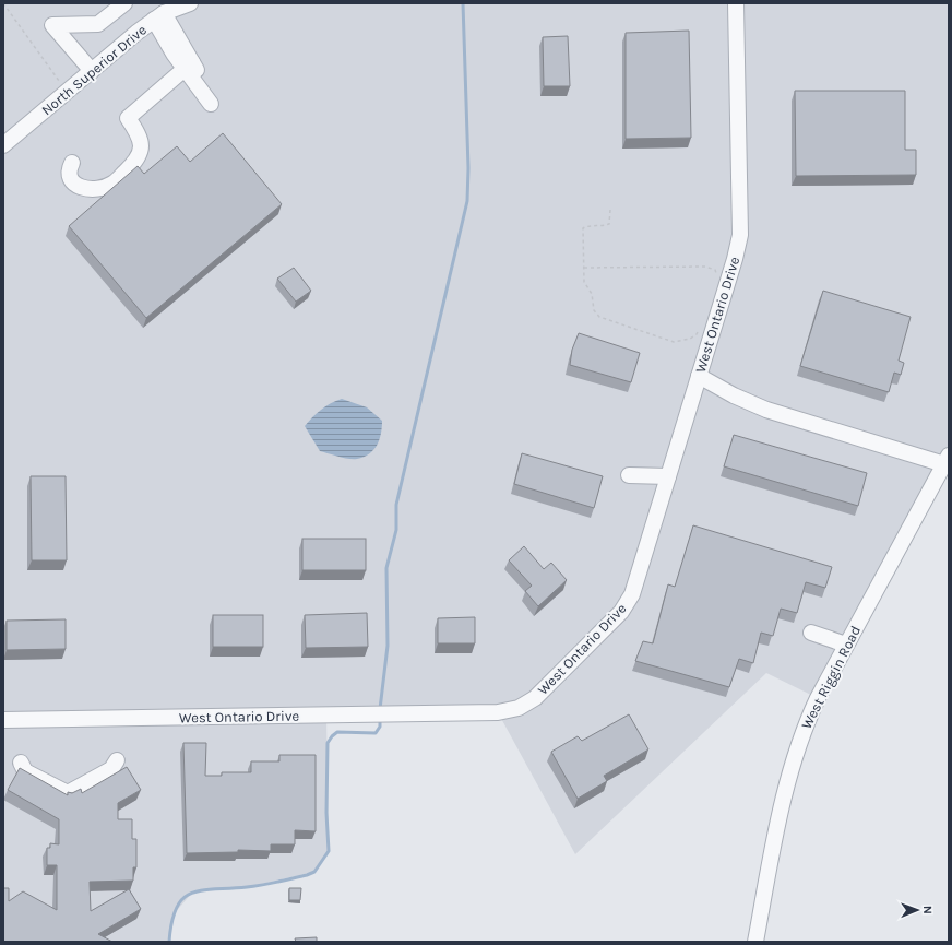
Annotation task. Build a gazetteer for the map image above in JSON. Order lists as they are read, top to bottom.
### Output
{
  "streets": {
    "street": ["North Superior Drive", "West Ontario Drive", "West Riggin Road"]
  },
  "north": "right"
}
